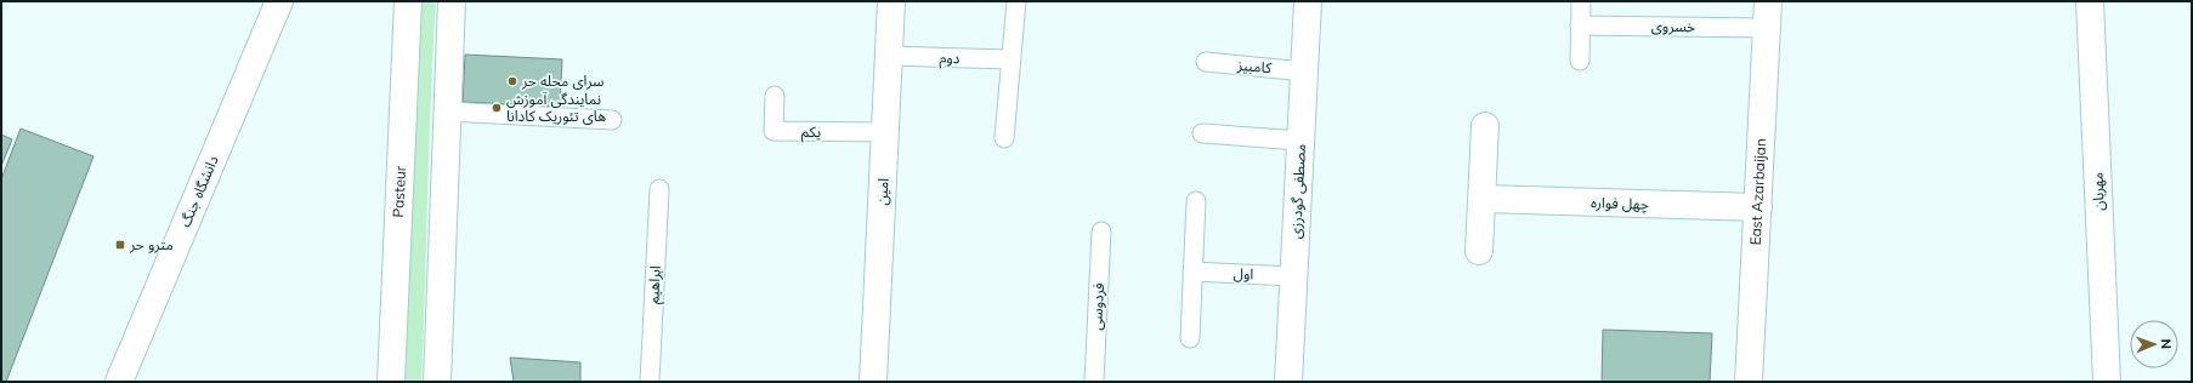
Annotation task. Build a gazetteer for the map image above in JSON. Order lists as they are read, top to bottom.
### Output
{
  "streets": {
    "street": [
      "دانشگاه جنگ",
      "Pasteur",
      "امین",
      "مصطفی گودرزی",
      "East Azarbaijan",
      "مهربان",
      "چهل فواره"
    ],
    "lane": [
      "خسروی",
      "دوم",
      "کامبیز",
      "یکم",
      "اول",
      "ابراهیم",
      "فردوسی"
    ]
  },
  "crossings": [
    ["خسروی", "East Azarbaijan"],
    ["دوم", "امین"],
    ["کامبیز", "مصطفی گودرزی"],
    ["یکم", "امین"],
    ["مصطفی گودرزی", "اول"],
    ["East Azarbaijan", "چهل فواره"]
  ],
  "places": {
    "other": ["سرای محله حر", "نمایندگی آموزش های تئوریک کادانا"],
    "transit": ["مترو حر"]
  },
  "north": "right"
}
